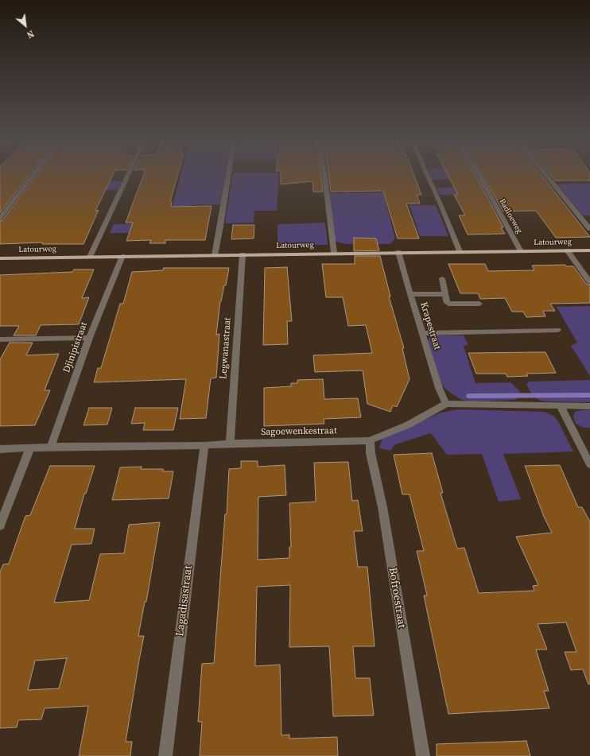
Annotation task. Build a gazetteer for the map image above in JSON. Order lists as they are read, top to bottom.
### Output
{
  "streets": {
    "main road": ["Latourweg"],
    "street": [
      "Badloeweg",
      "Krapestraat",
      "Djinipistraat",
      "Legwanastraat",
      "Sagoewenkestraat",
      "Bofroestraat",
      "Lagadisastraat"
    ]
  },
  "crossings": [
    ["Badloeweg", "Latourweg"],
    ["Latourweg", "Krapestraat"],
    ["Latourweg", "Djinipistraat"],
    ["Latourweg", "Legwanastraat"],
    ["Krapestraat", "Sagoewenkestraat"],
    ["Djinipistraat", "Sagoewenkestraat"],
    ["Legwanastraat", "Sagoewenkestraat"],
    ["Sagoewenkestraat", "Bofroestraat"],
    ["Sagoewenkestraat", "Lagadisastraat"]
  ],
  "north": "bottom right"
}
